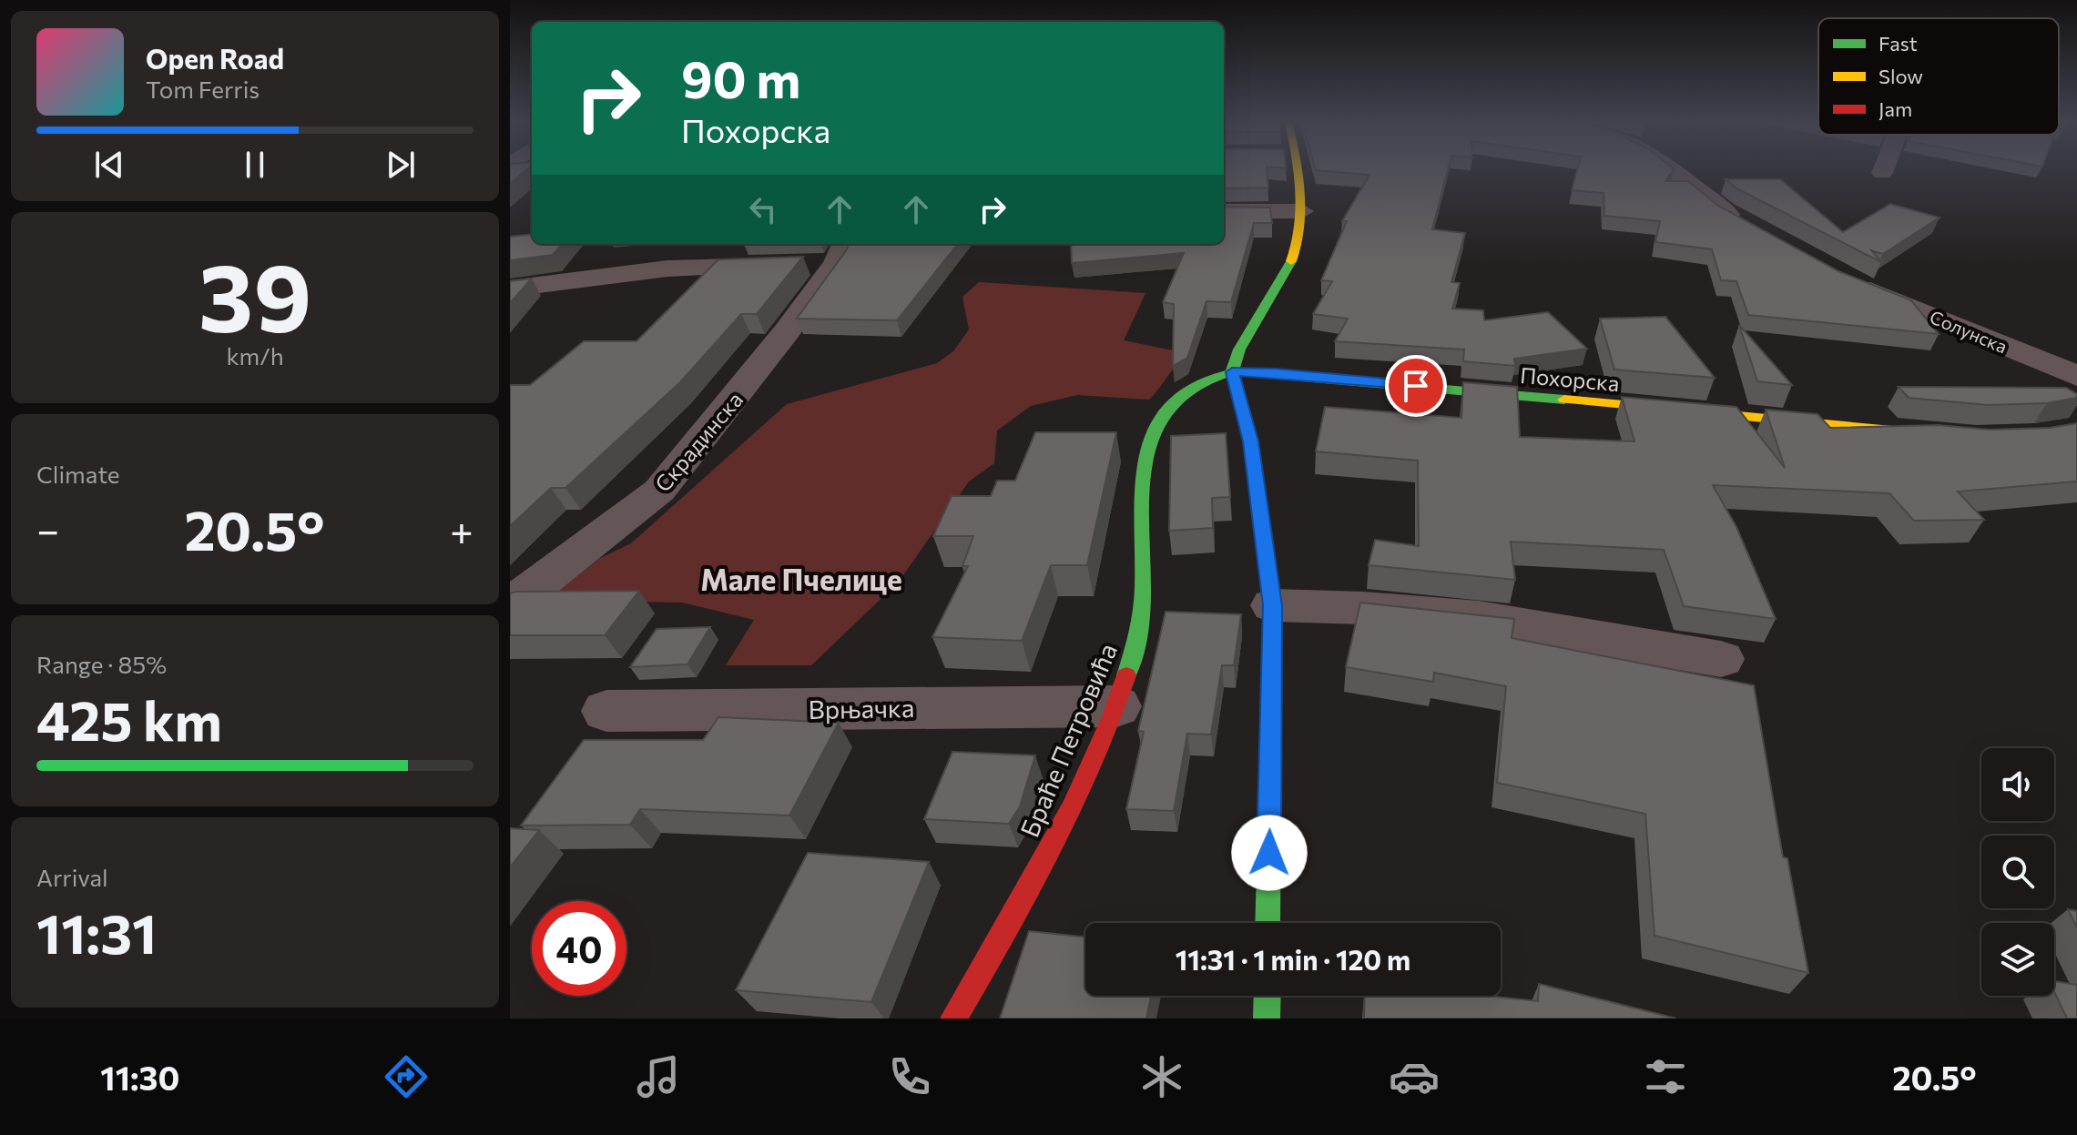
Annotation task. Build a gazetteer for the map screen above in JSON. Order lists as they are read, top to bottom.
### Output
{
  "streets": {
    "street": [
      "Солунска",
      "Похорска",
      "Скрадинска",
      "Врњачка",
      "Браће Петровића"
    ]
  },
  "crossings": [
    ["Похорска", "Браће Петровића"],
    ["Врњачка", "Браће Петровића"]
  ],
  "districts": ["Мале Пчелице"],
  "legend": ["Fast", "Slow", "Jam"],
  "page": {
    "turn": ["90 m", "Похорска"],
    "song": ["Open Road", "Tom Ferris"],
    "tile": [
      ["39", "km/h"],
      "Climate",
      ["Range · 85%", "425 km"],
      ["Arrival", "11:31"]
    ],
    "heat": ["−", "20.5°", "+"],
    "limit": "40",
    "trip": "11:31 · 1 min · 120 m",
    "tabs": ["11:30", "20.5°"]
  }
}
